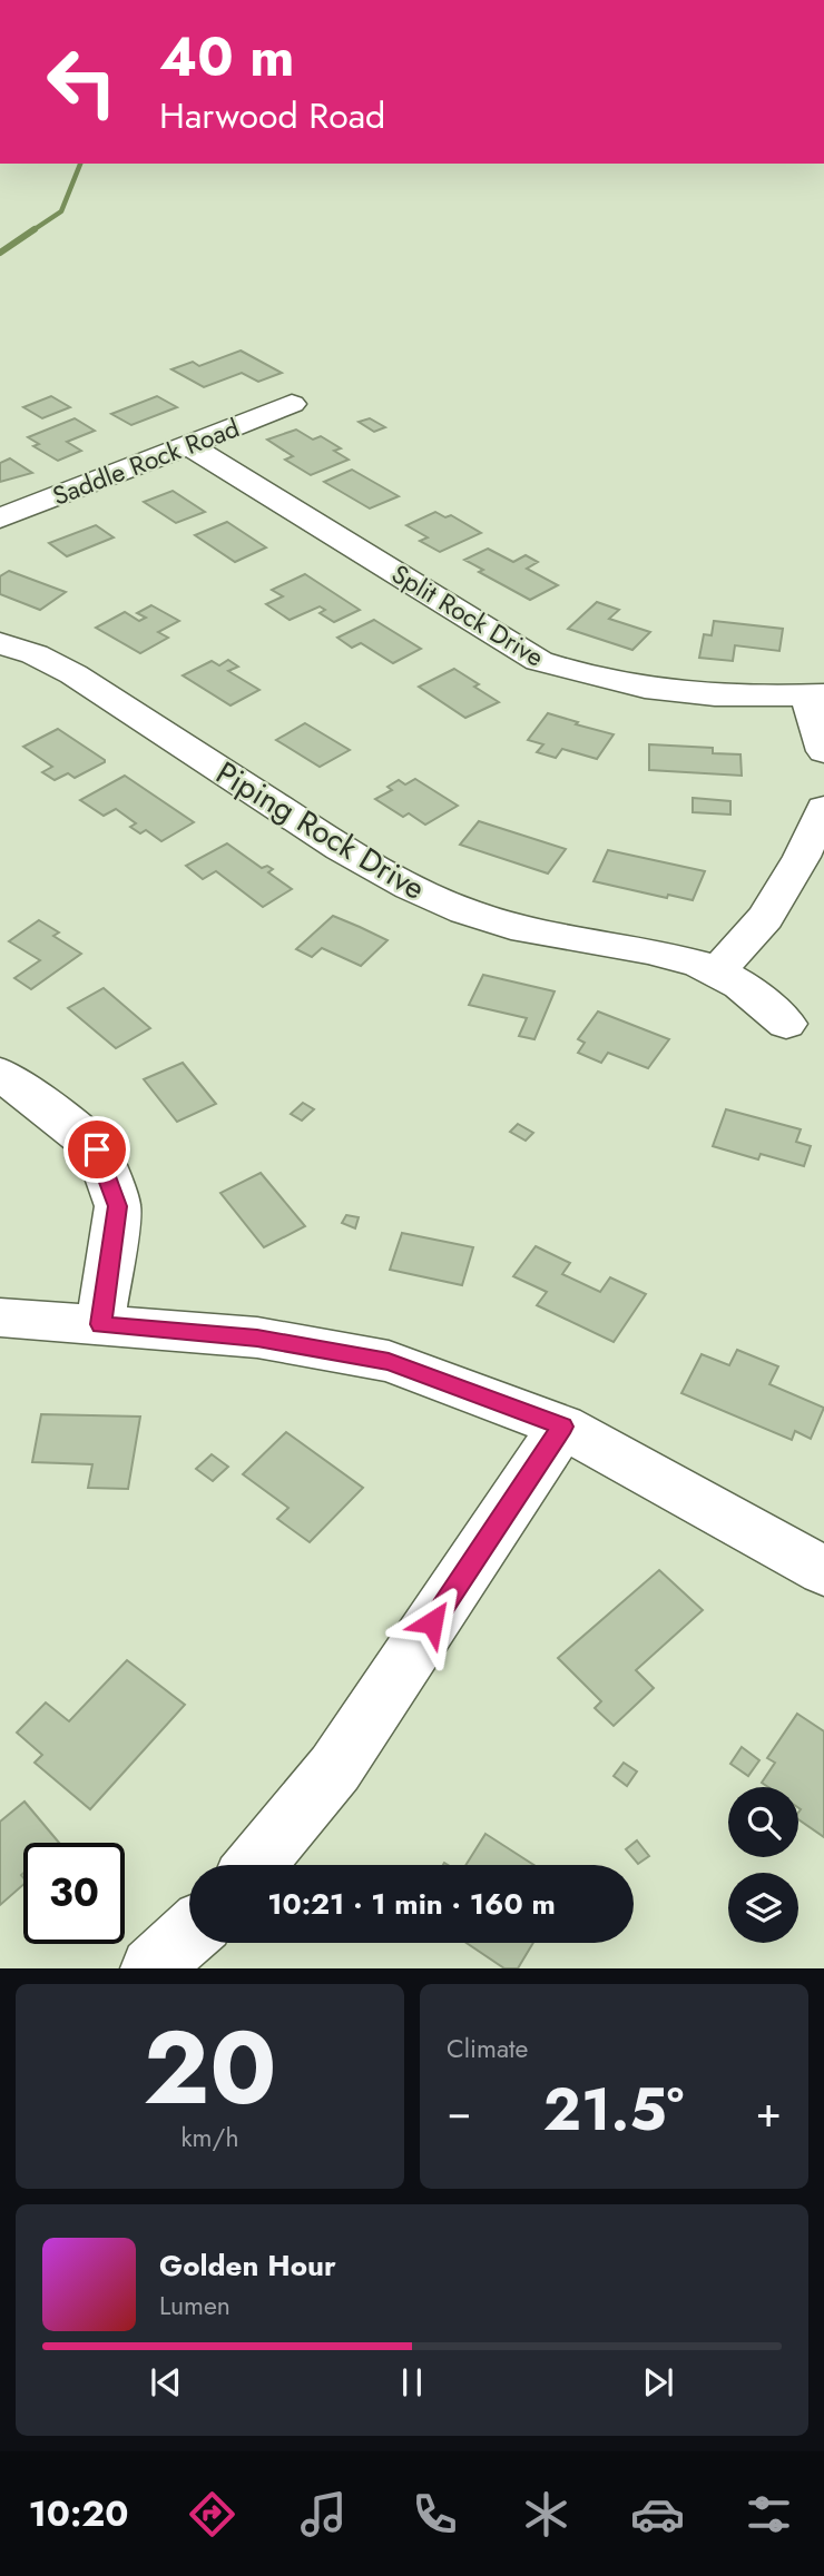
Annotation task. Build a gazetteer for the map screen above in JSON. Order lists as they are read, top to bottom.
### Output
{
  "streets": {
    "street": ["Saddle Rock Road", "Split Rock Drive", "Piping Rock Drive"]
  },
  "crossings": [
    ["Saddle Rock Road", "Split Rock Drive"]
  ],
  "page": {
    "turn": ["40 m", "Harwood Road"],
    "limit": "30",
    "trip": "10:21 · 1 min · 160 m",
    "tile": [
      ["20", "km/h"],
      "Climate"
    ],
    "heat": ["−", "21.5°", "+"],
    "song": ["Golden Hour", "Lumen"],
    "tabs": "10:20"
  }
}
